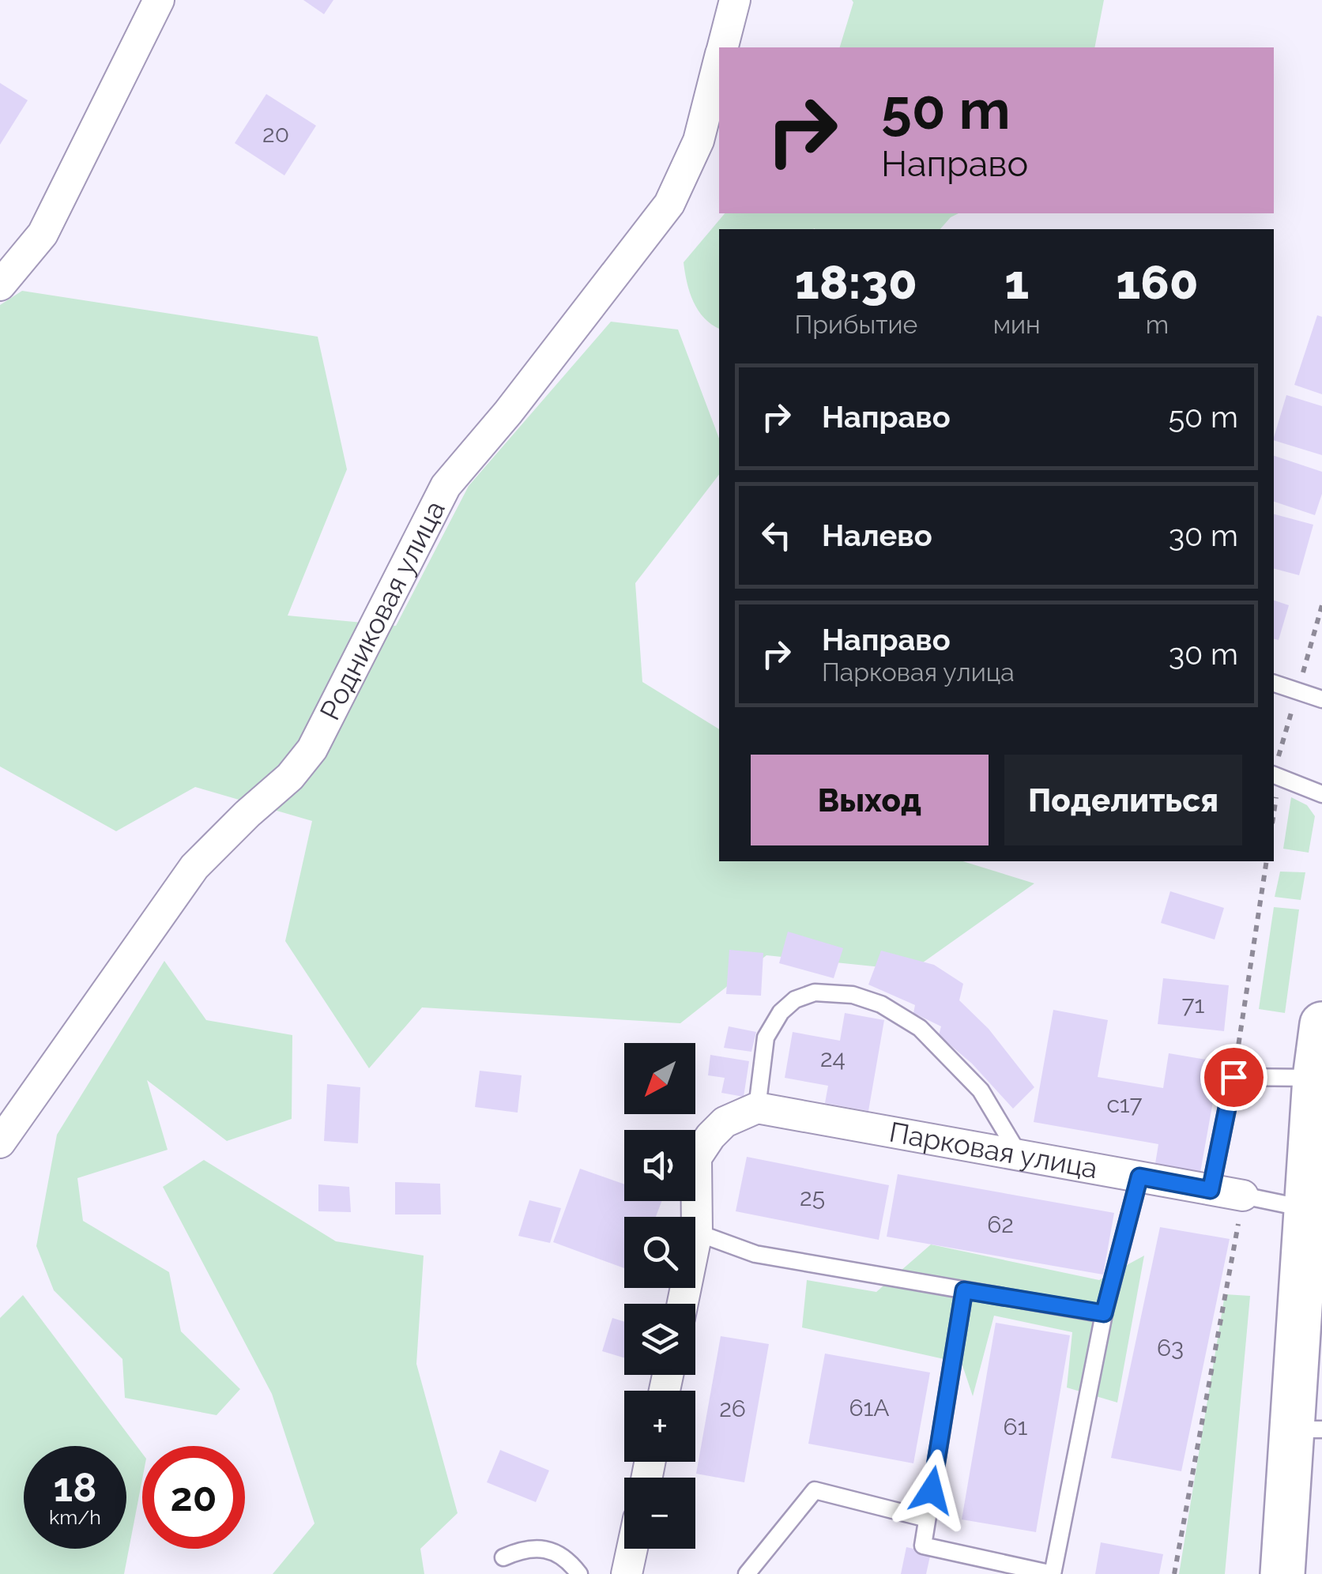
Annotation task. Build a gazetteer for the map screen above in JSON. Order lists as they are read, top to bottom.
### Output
{
  "streets": {
    "street": ["Родниковая улица", "Парковая улица"]
  },
  "house_numbers": [
    "20",
    "71",
    "24",
    "с17",
    "25",
    "62",
    "63",
    "61А",
    "26",
    "61"
  ],
  "north": "bottom left",
  "page": {
    "turn": ["50 m", "Направо"],
    "eta": [
      "18:30",
      "Прибытие",
      "1",
      "мин",
      "160",
      "m"
    ],
    "list": [
      {
        "name": "Направо",
        "value": "50 m"
      },
      {
        "name": "Налево",
        "value": "30 m"
      },
      {
        "name": "Направо",
        "note": "Парковая улица",
        "value": "30 m"
      }
    ],
    "buttons": ["Выход", "Поделиться"],
    "map_buttons": ["+", "−"],
    "speed": "18 km/h",
    "limit": "20"
  }
}
